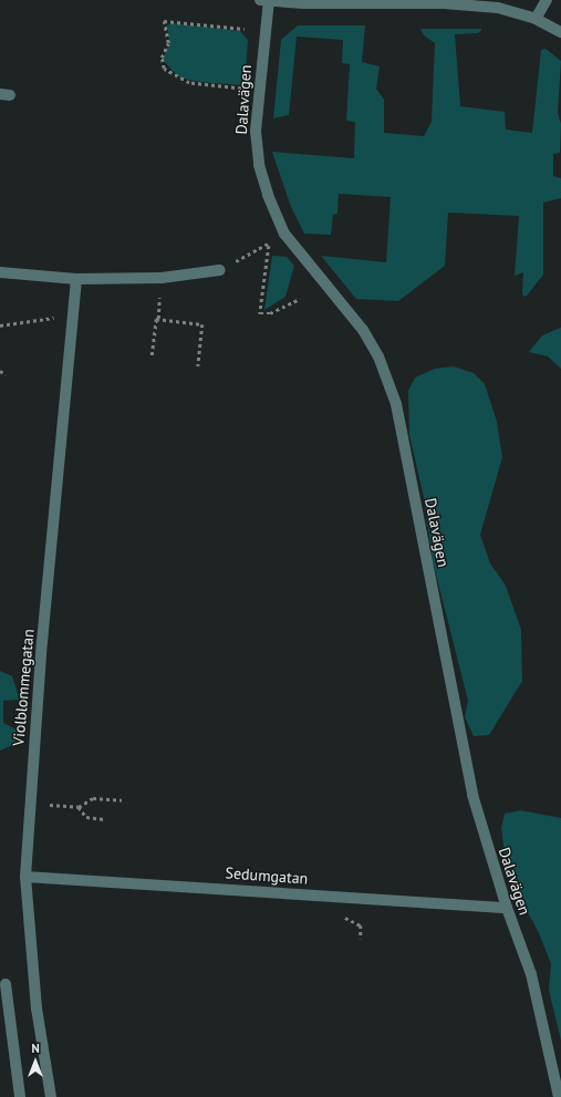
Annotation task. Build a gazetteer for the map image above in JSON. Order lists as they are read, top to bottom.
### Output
{
  "streets": {
    "street": ["Dalavägen", "Violblommegatan", "Sedumgatan"]
  },
  "crossings": [
    ["Dalavägen", "Sedumgatan"],
    ["Violblommegatan", "Sedumgatan"]
  ],
  "north": "top"
}
